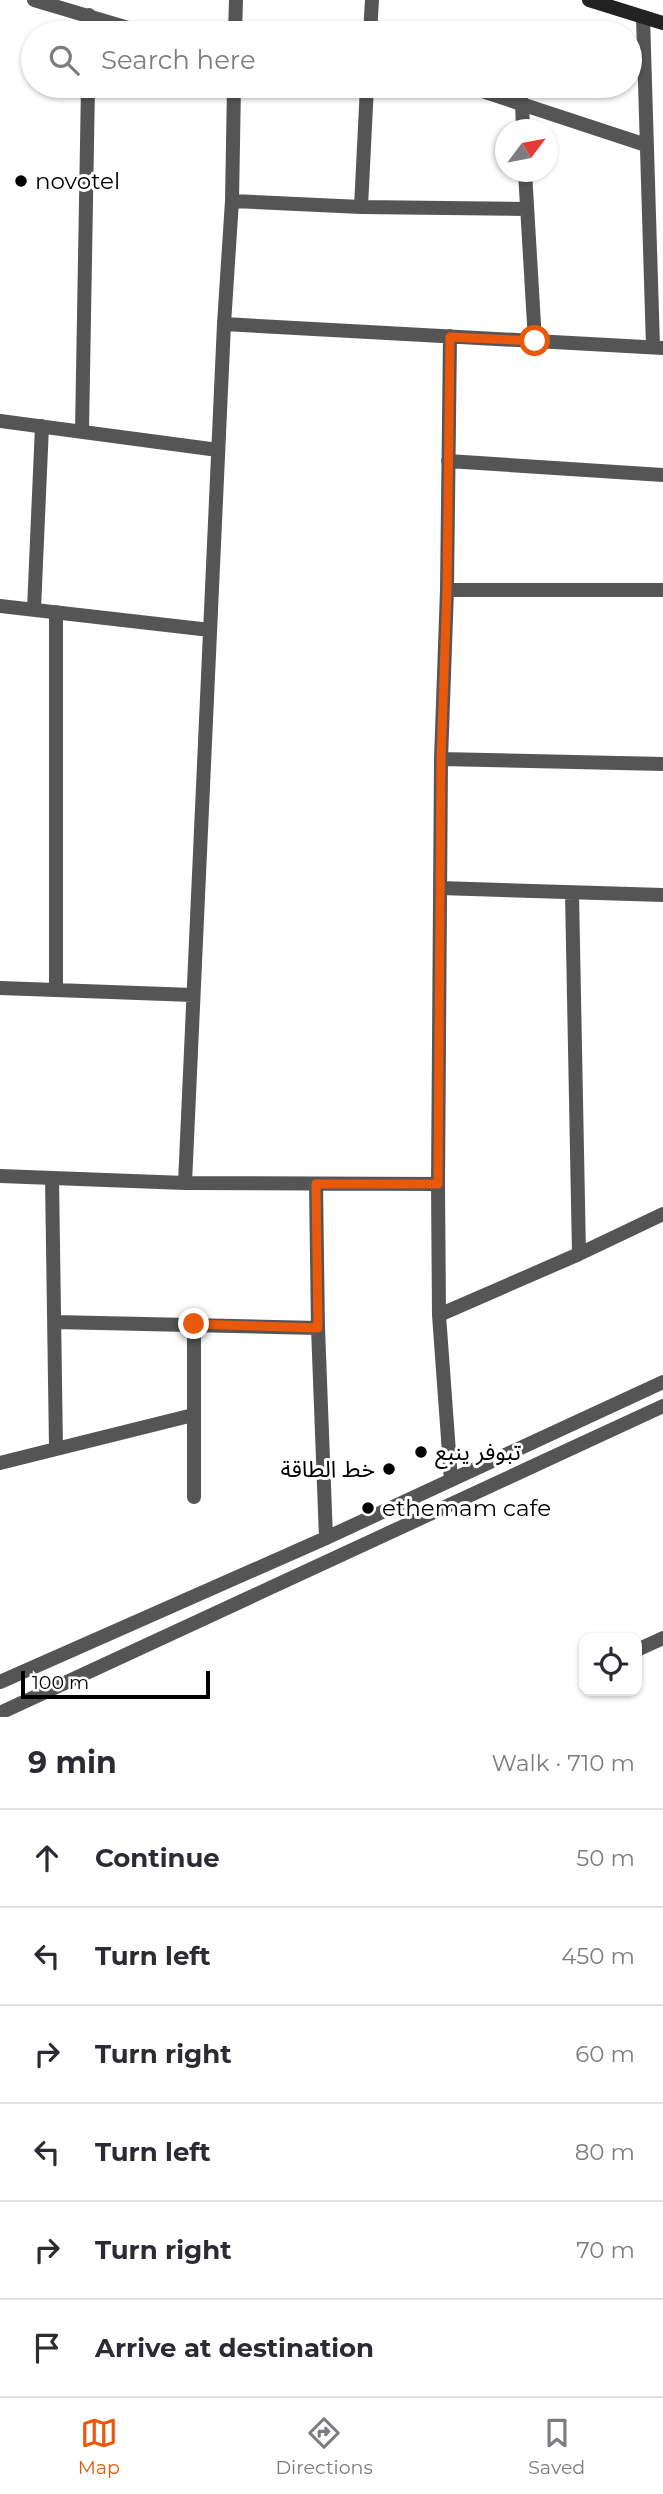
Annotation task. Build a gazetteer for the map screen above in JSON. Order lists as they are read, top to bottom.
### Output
{
  "places": [
    "novotel",
    "تبوفر ينبع",
    "خط الطاقة",
    "ethemam cafe"
  ],
  "scale_bar": "100 m",
  "north": "top right",
  "page": {
    "search": "Search here",
    "scale": "100 m",
    "heading": ["9 min", "Walk · 710 m"],
    "list": [
      ["Continue", "50 m"],
      ["Turn left", "450 m"],
      ["Turn right", "60 m"],
      ["Turn left", "80 m"],
      ["Turn right", "70 m"],
      "Arrive at destination"
    ],
    "nav": ["Map", "Directions", "Saved"]
  }
}
